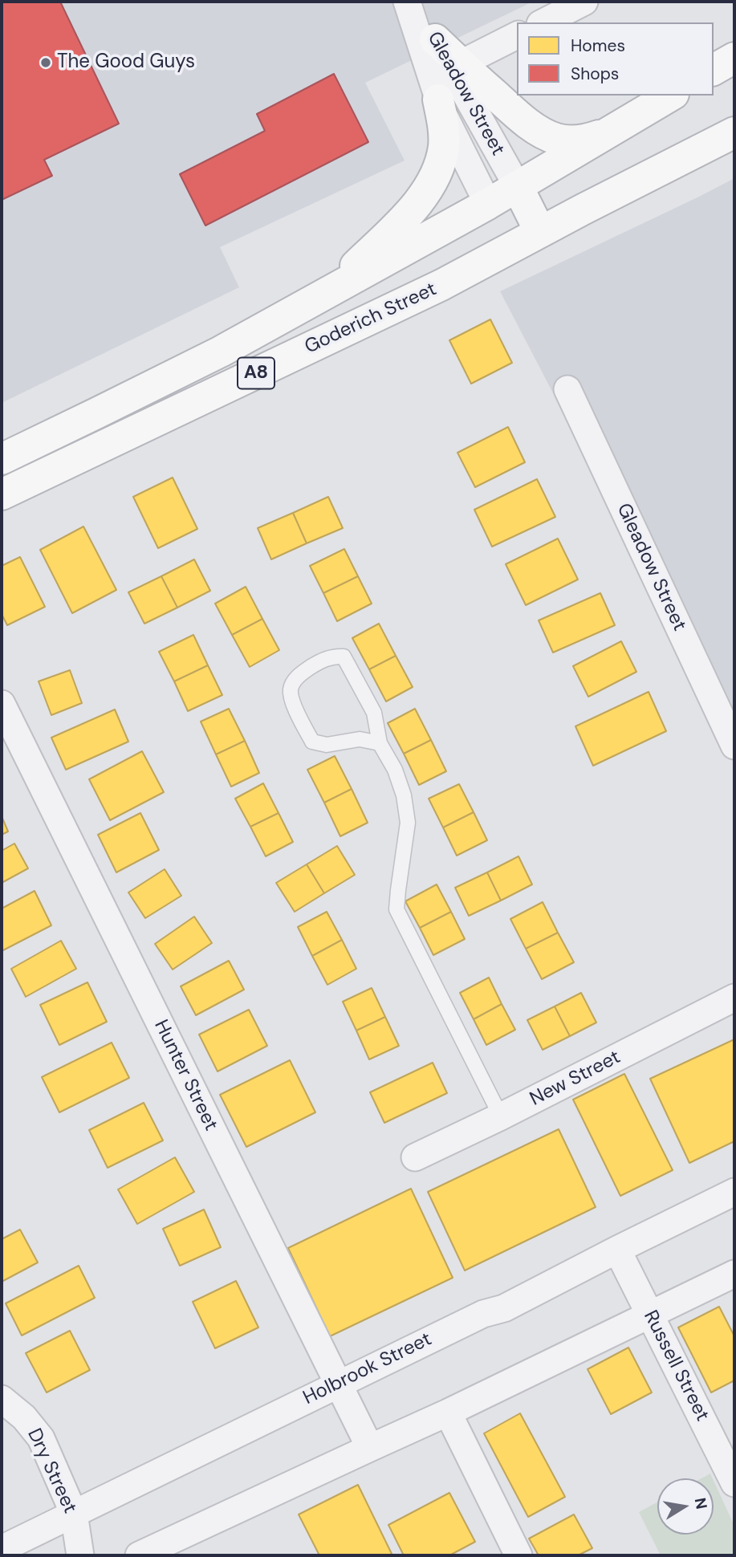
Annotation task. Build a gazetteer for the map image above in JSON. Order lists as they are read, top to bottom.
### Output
{
  "streets": {
    "highway": ["Goderich Street", "A8"],
    "street": [
      "Gleadow Street",
      "Hunter Street",
      "New Street",
      "Russell Street",
      "Holbrook Street",
      "Dry Street"
    ]
  },
  "crossings": [
    ["Gleadow Street", "Goderich Street"],
    ["Hunter Street", "Holbrook Street"],
    ["Russell Street", "Holbrook Street"],
    ["Holbrook Street", "Dry Street"]
  ],
  "places": ["The Good Guys"],
  "legend": ["Homes", "Shops"],
  "north": "right"
}
